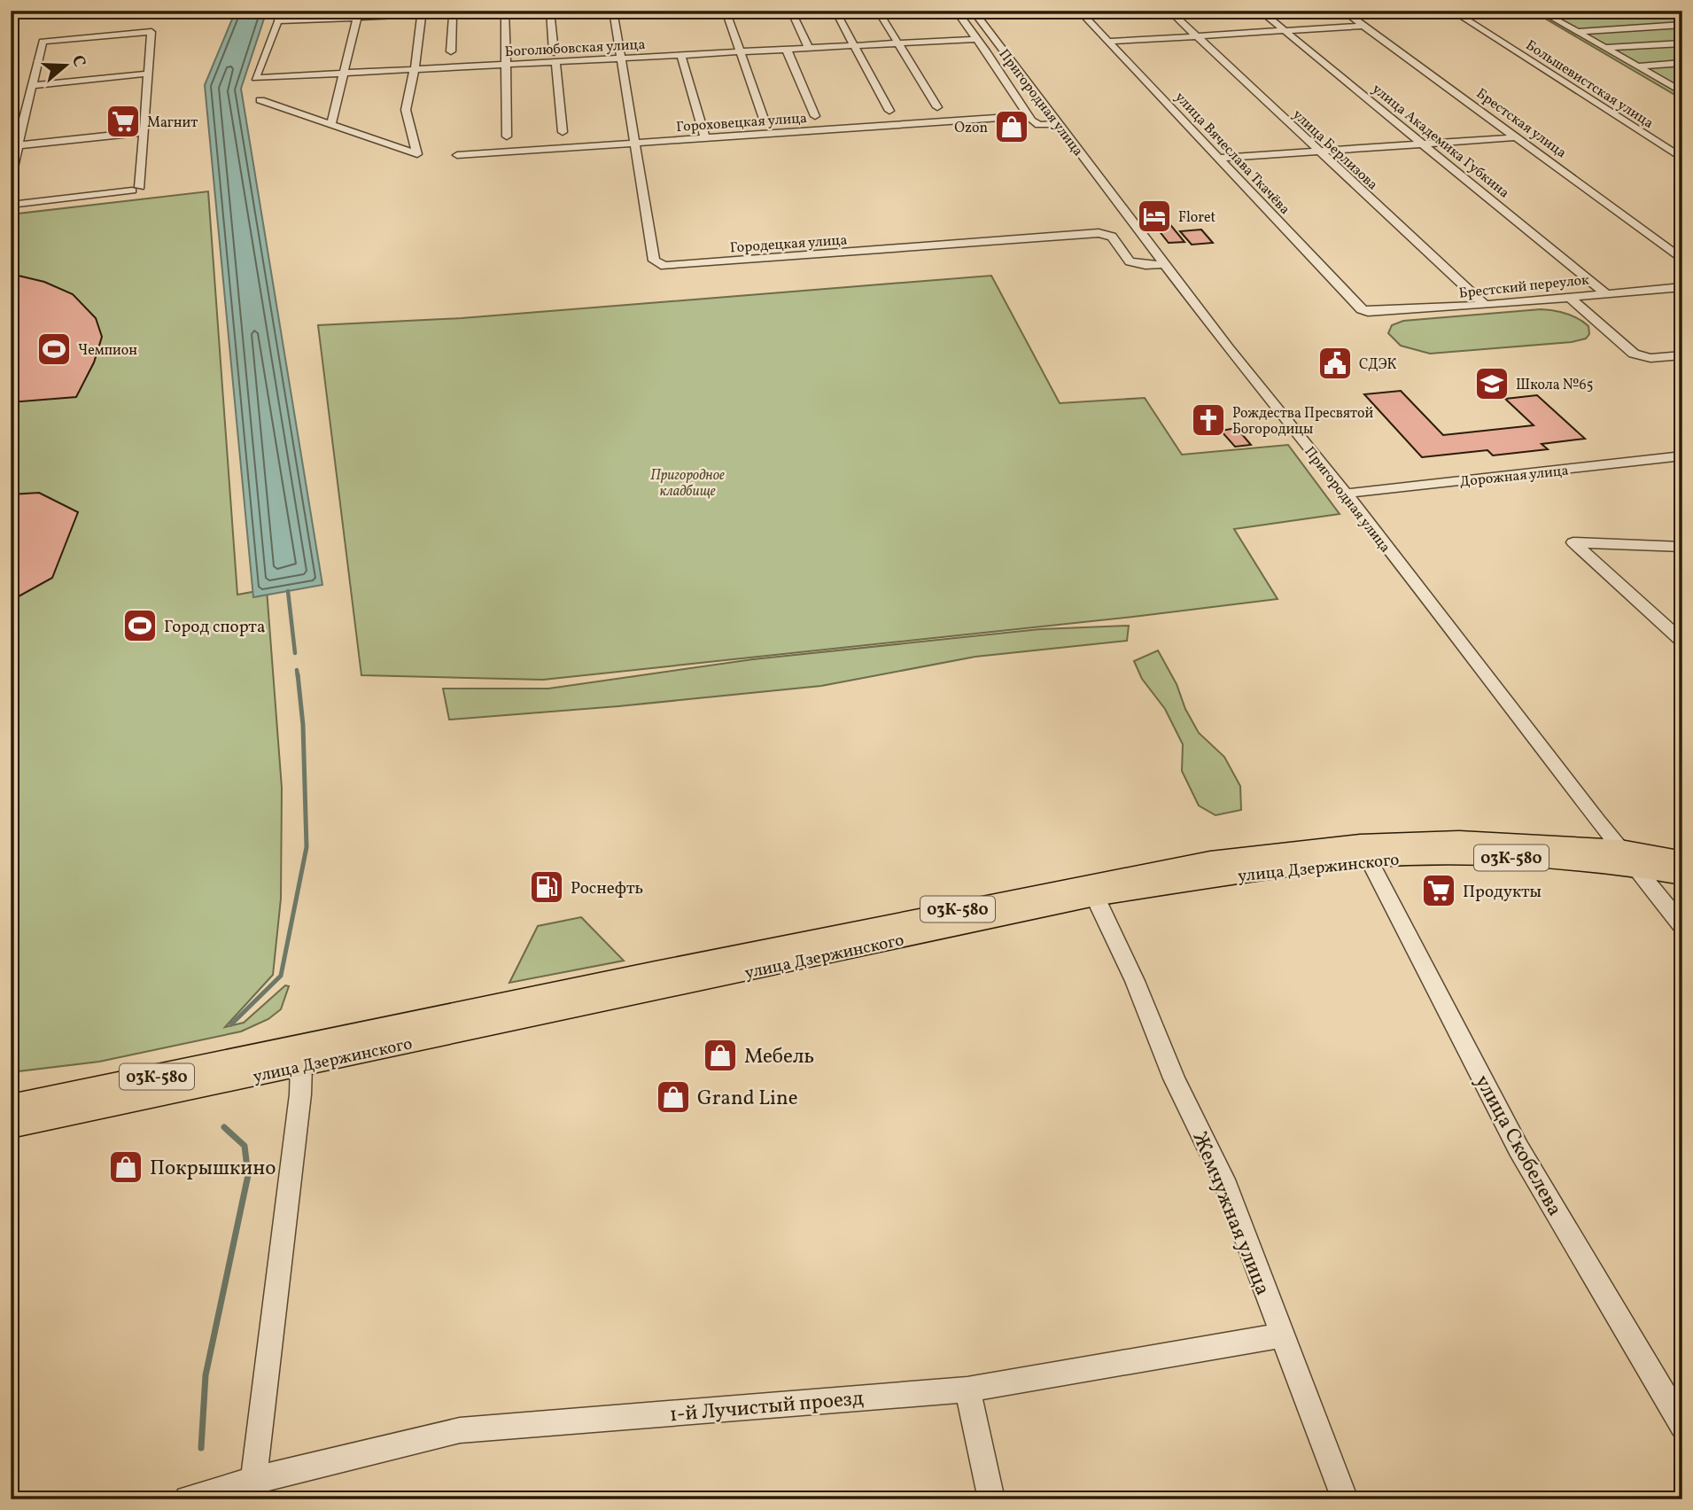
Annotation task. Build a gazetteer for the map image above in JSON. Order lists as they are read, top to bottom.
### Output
{
  "streets": {
    "main road": ["03К-580", "улица Дзержинского"],
    "street": [
      "Боголюбовская улица",
      "Большевистская улица",
      "Пригородная улица",
      "Гороховецкая улица",
      "Брестская улица",
      "улица Академика Губкина",
      "улица Берлизова",
      "улица Вячеслава Ткачёва",
      "Городецкая улица",
      "Брестский переулок",
      "Дорожная улица",
      "улица Скобелева",
      "Жемчужная улица",
      "1-й Лучистый проезд"
    ]
  },
  "crossings": [
    ["Боголюбовская улица", "Городецкая улица"],
    ["Пригородная улица", "Гороховецкая улица"],
    ["Пригородная улица", "Городецкая улица"],
    ["Пригородная улица", "Дорожная улица"],
    ["Пригородная улица", "улица Дзержинского"],
    ["Гороховецкая улица", "Городецкая улица"],
    ["улица Академика Губкина", "Брестский переулок"],
    ["улица Берлизова", "Брестский переулок"],
    ["улица Вячеслава Ткачёва", "Брестский переулок"],
    ["улица Дзержинского", "улица Скобелева"],
    ["улица Дзержинского", "Жемчужная улица"],
    ["Жемчужная улица", "1-й Лучистый проезд"]
  ],
  "parks": ["Пригородное кладбище"],
  "places": {
    "supermarket": ["Магнит", "Продукты"],
    "shop": [
      "Ozon",
      "Мебель",
      "Grand Line",
      "Покрышкино"
    ],
    "hotel": ["Floret"],
    "sports": ["Чемпион", "Город спорта"],
    "public building": ["СДЭК"],
    "school or university": ["Школа №65"],
    "church": ["Рождества Пресвятой Богородицы"],
    "fuel station": ["Роснефть"]
  },
  "north": "right"
}
